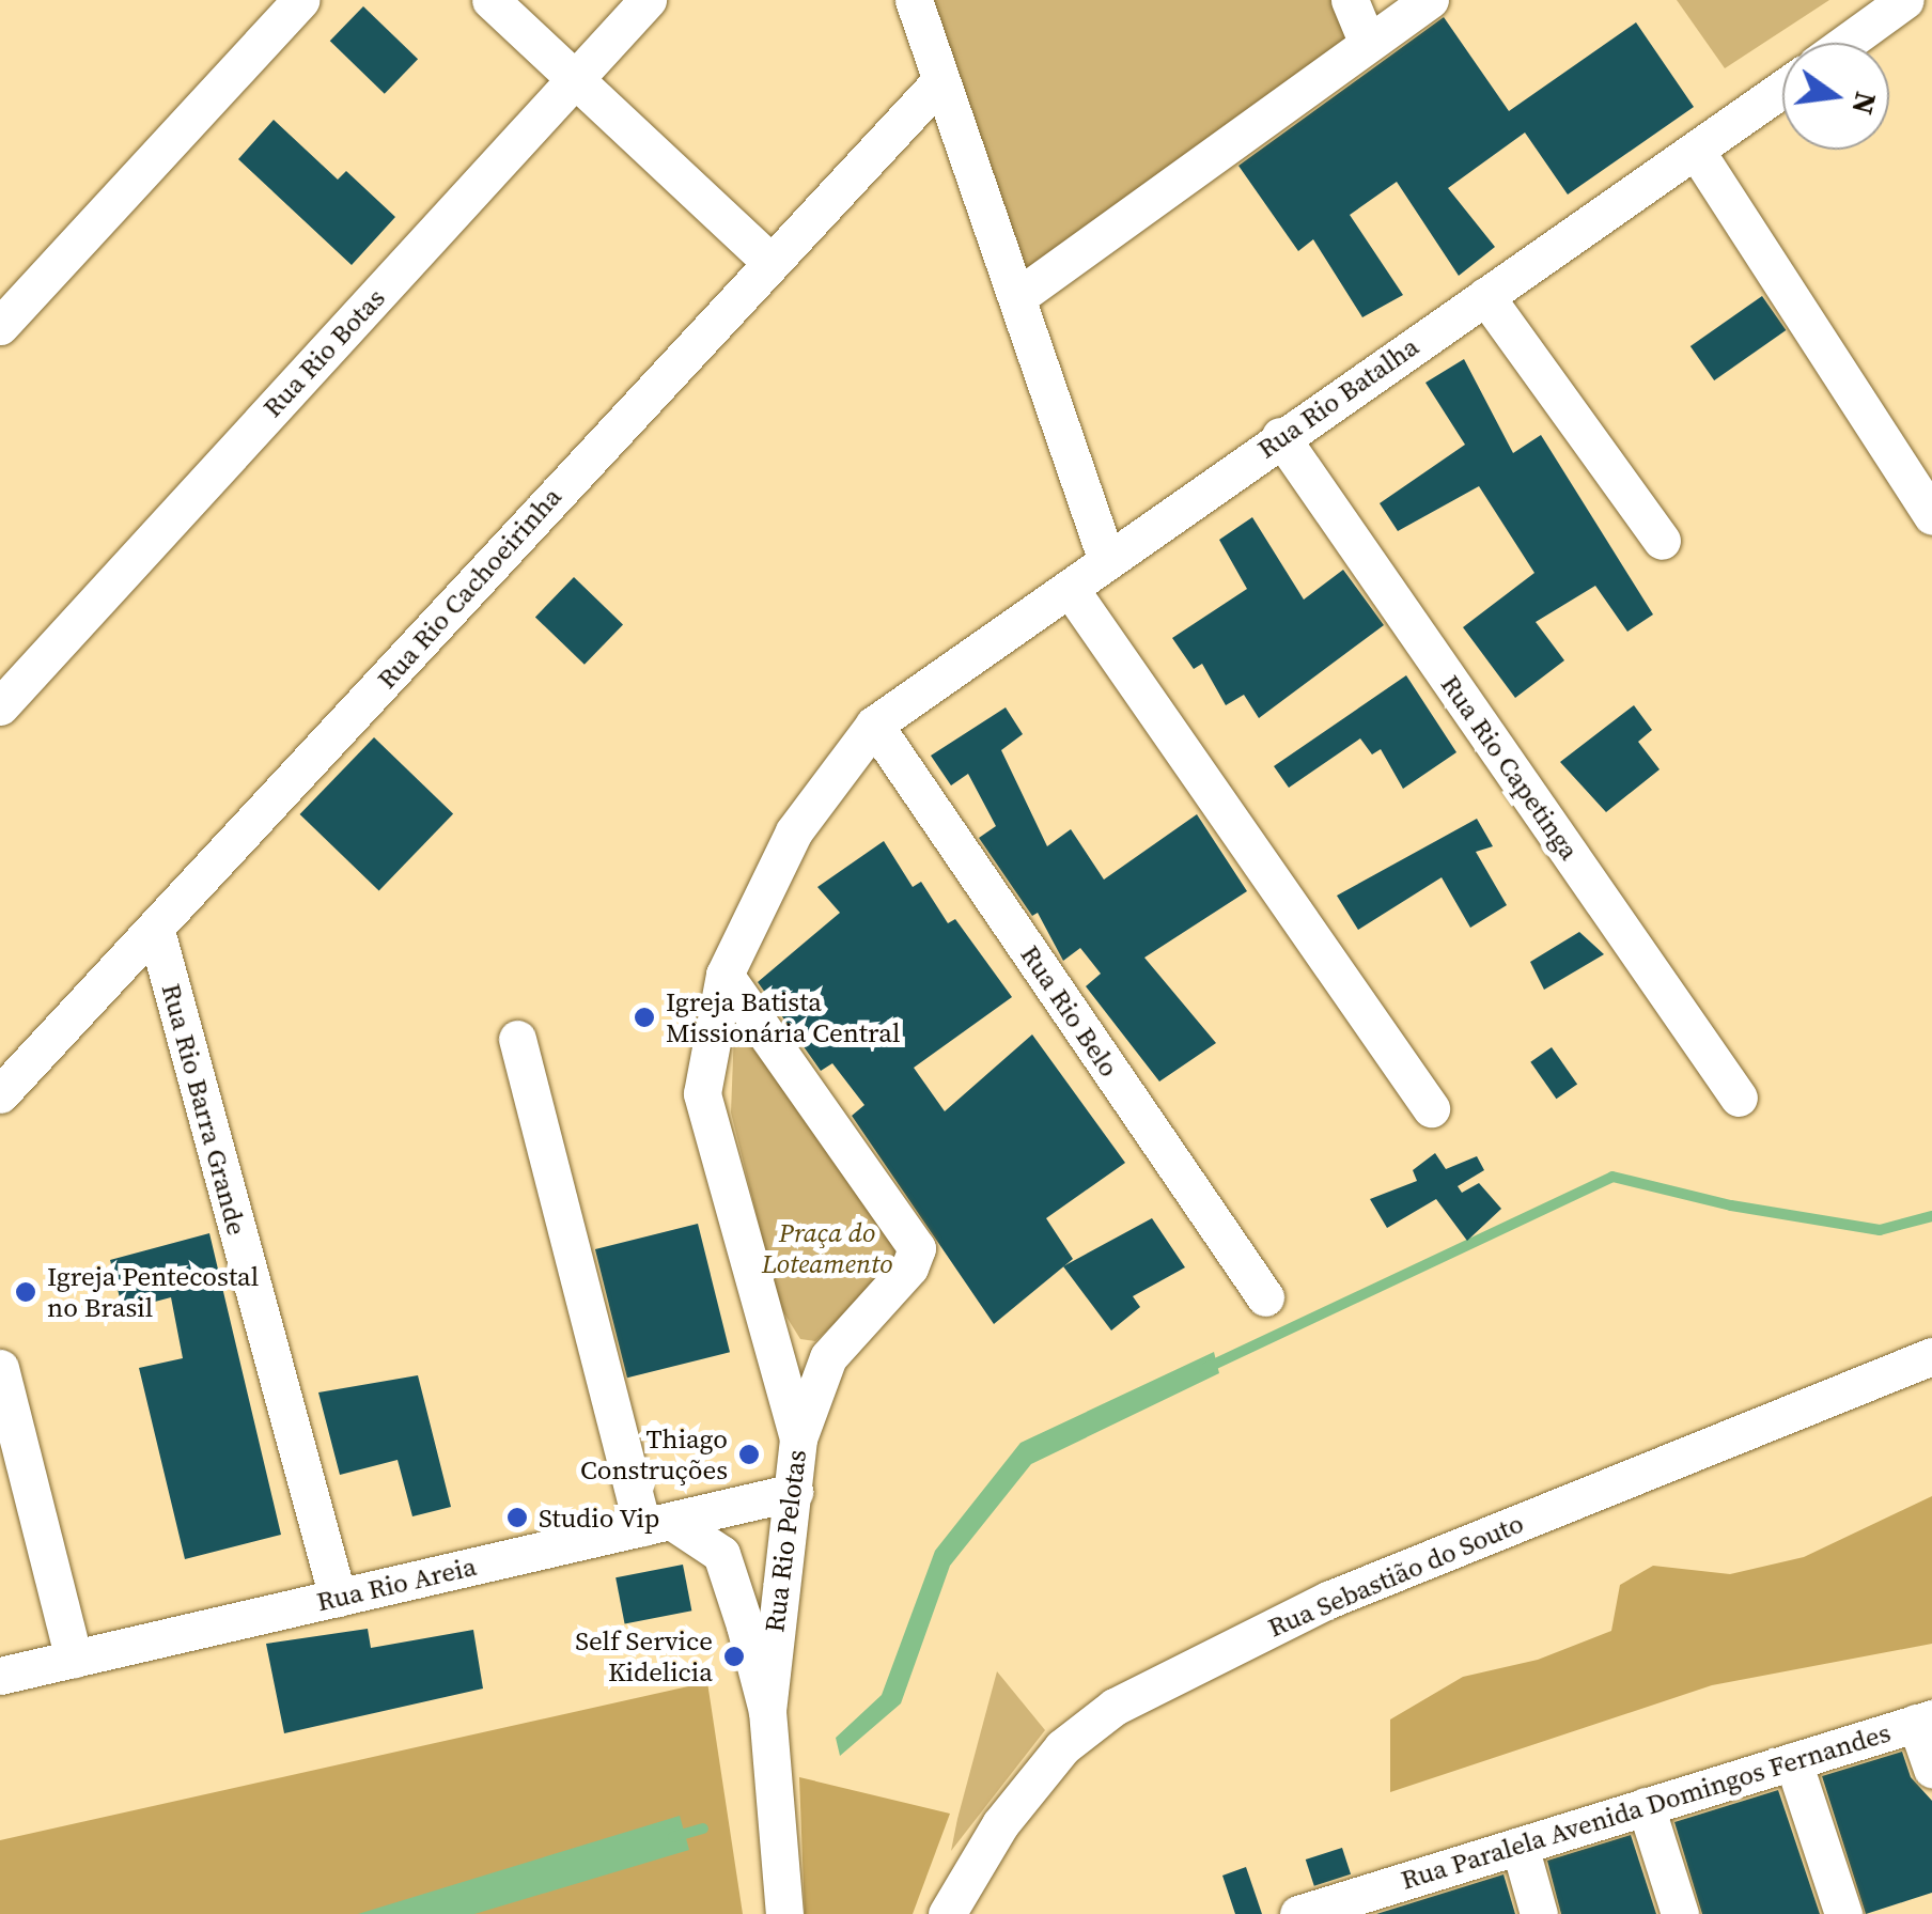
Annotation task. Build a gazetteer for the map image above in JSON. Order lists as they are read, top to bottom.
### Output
{
  "streets": {
    "street": [
      "Rua Rio Botas",
      "Rua Rio Batalha",
      "Rua Rio Cachoeirinha",
      "Rua Rio Capetinga",
      "Rua Rio Belo",
      "Rua Rio Barra Grande",
      "Rua Rio Pelotas",
      "Rua Sebastião do Souto",
      "Rua Rio Areia",
      "Rua Paralela Avenida Domingos Fernandes"
    ]
  },
  "crossings": [
    ["Rua Rio Batalha", "Rua Rio Capetinga"],
    ["Rua Rio Batalha", "Rua Rio Belo"],
    ["Rua Rio Batalha", "Rua Rio Pelotas"],
    ["Rua Rio Cachoeirinha", "Rua Rio Barra Grande"],
    ["Rua Rio Belo", "Rua Rio Pelotas"],
    ["Rua Rio Barra Grande", "Rua Rio Areia"],
    ["Rua Rio Pelotas", "Rua Rio Areia"]
  ],
  "parks": ["Praça do Loteamento"],
  "places": [
    "Igreja Batista Missionária Central",
    "Igreja Pentecostal no Brasil",
    "Thiago Construções",
    "Studio Vip",
    "Self Service Kidelicia"
  ],
  "north": "right"
}
